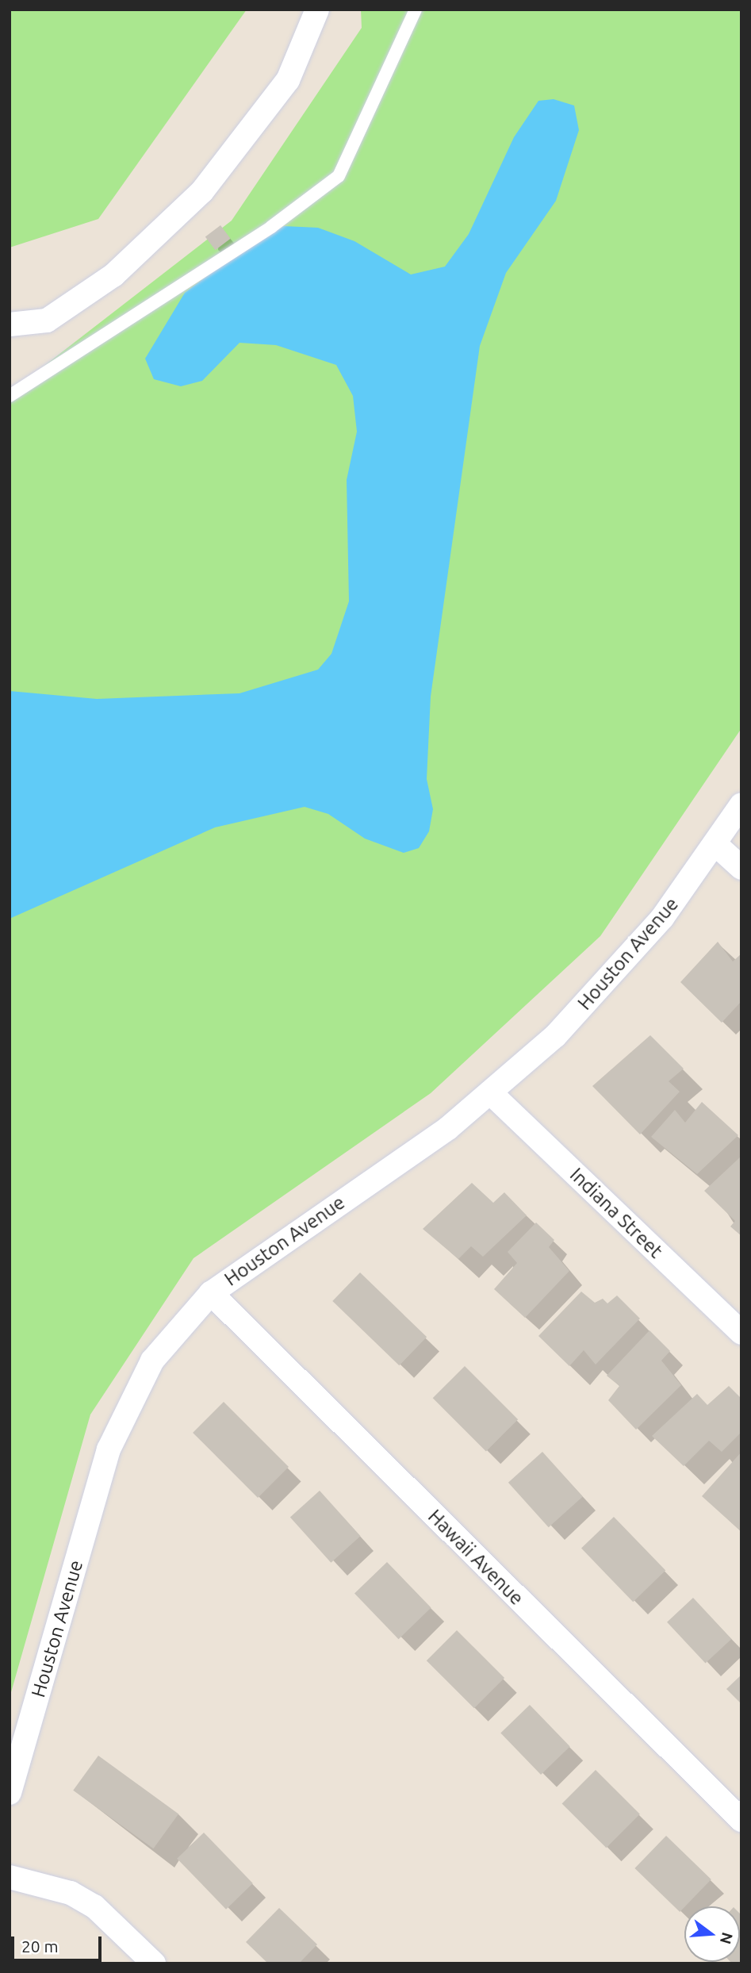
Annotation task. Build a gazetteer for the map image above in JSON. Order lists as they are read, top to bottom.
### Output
{
  "streets": {
    "street": ["Houston Avenue", "Indiana Street", "Hawaii Avenue"]
  },
  "crossings": [
    ["Houston Avenue", "Indiana Street"],
    ["Houston Avenue", "Hawaii Avenue"]
  ],
  "scale_bar": "20 m",
  "north": "right"
}
